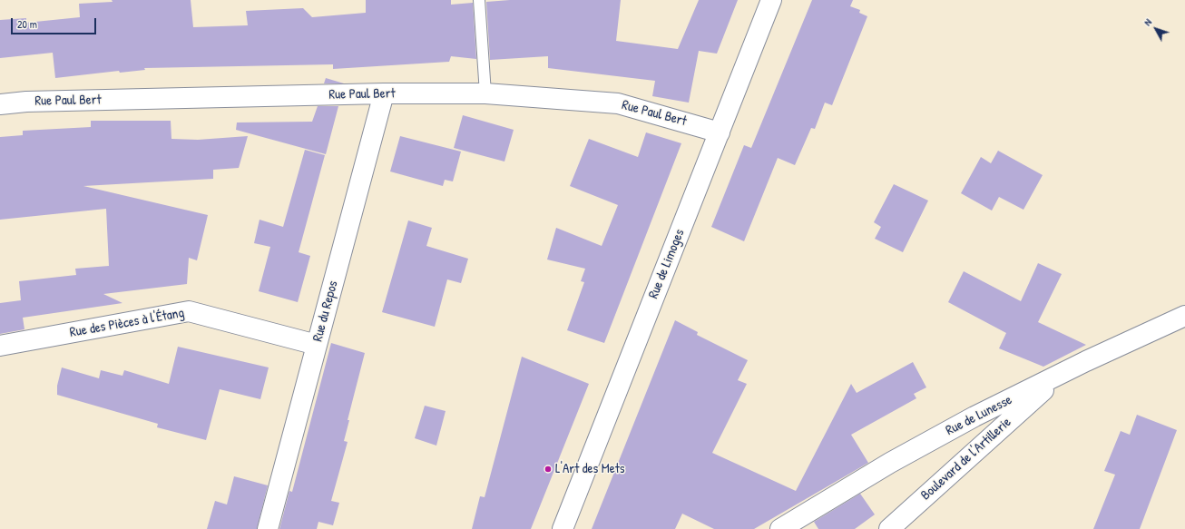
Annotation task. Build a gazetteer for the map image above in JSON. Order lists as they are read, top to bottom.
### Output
{
  "streets": {
    "street": [
      "Rue Paul Bert",
      "Rue de Limoges",
      "Rue du Repos",
      "Rue des Pièces à l'Étang",
      "Rue de Lunesse",
      "Boulevard de l'Artillerie"
    ]
  },
  "crossings": [
    ["Rue Paul Bert", "Rue de Limoges"],
    ["Rue Paul Bert", "Rue du Repos"],
    ["Rue du Repos", "Rue des Pièces à l'Étang"],
    ["Rue de Lunesse", "Boulevard de l'Artillerie"]
  ],
  "places": ["L'Art des Mets"],
  "scale_bar": "20 m",
  "north": "top left"
}
